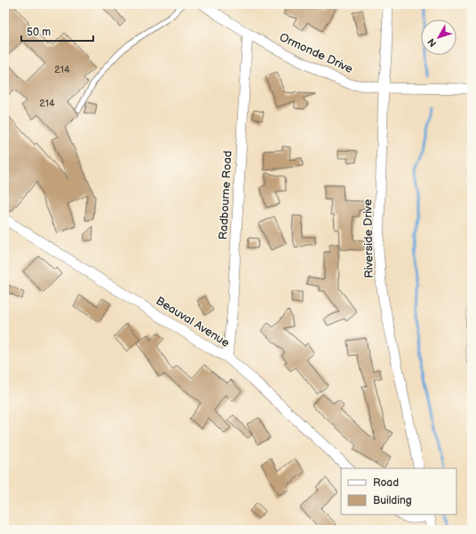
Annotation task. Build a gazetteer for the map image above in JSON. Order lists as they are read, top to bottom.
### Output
{
  "streets": {
    "street": [
      "Ormonde Drive",
      "Radbourne Road",
      "Riverside Drive",
      "Beauval Avenue"
    ]
  },
  "crossings": [
    ["Ormonde Drive", "Radbourne Road"],
    ["Ormonde Drive", "Riverside Drive"],
    ["Radbourne Road", "Beauval Avenue"]
  ],
  "house_numbers": ["214", "214"],
  "legend": ["Road", "Building"],
  "scale_bar": "50 m",
  "north": "bottom left"
}
